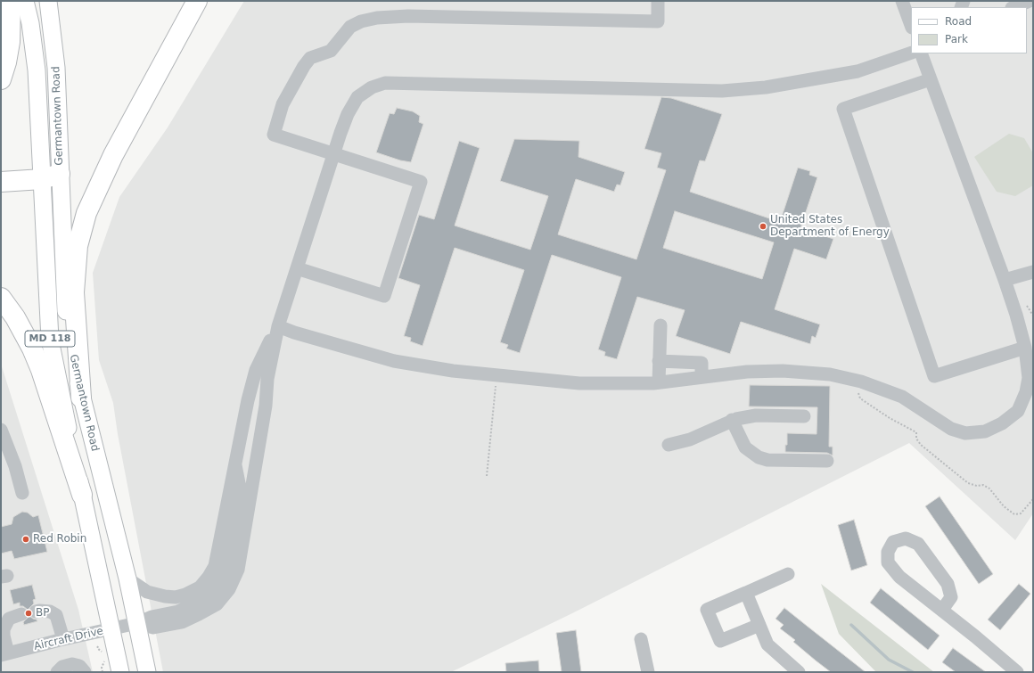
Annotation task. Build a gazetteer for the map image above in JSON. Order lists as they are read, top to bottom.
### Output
{
  "streets": {
    "main road": ["Germantown Road", "MD 118"],
    "street": ["Aircraft Drive"]
  },
  "crossings": [
    ["Germantown Road", "Aircraft Drive"]
  ],
  "places": ["United States Department of Energy", "Red Robin", "BP"],
  "legend": ["Road", "Park"]
}
